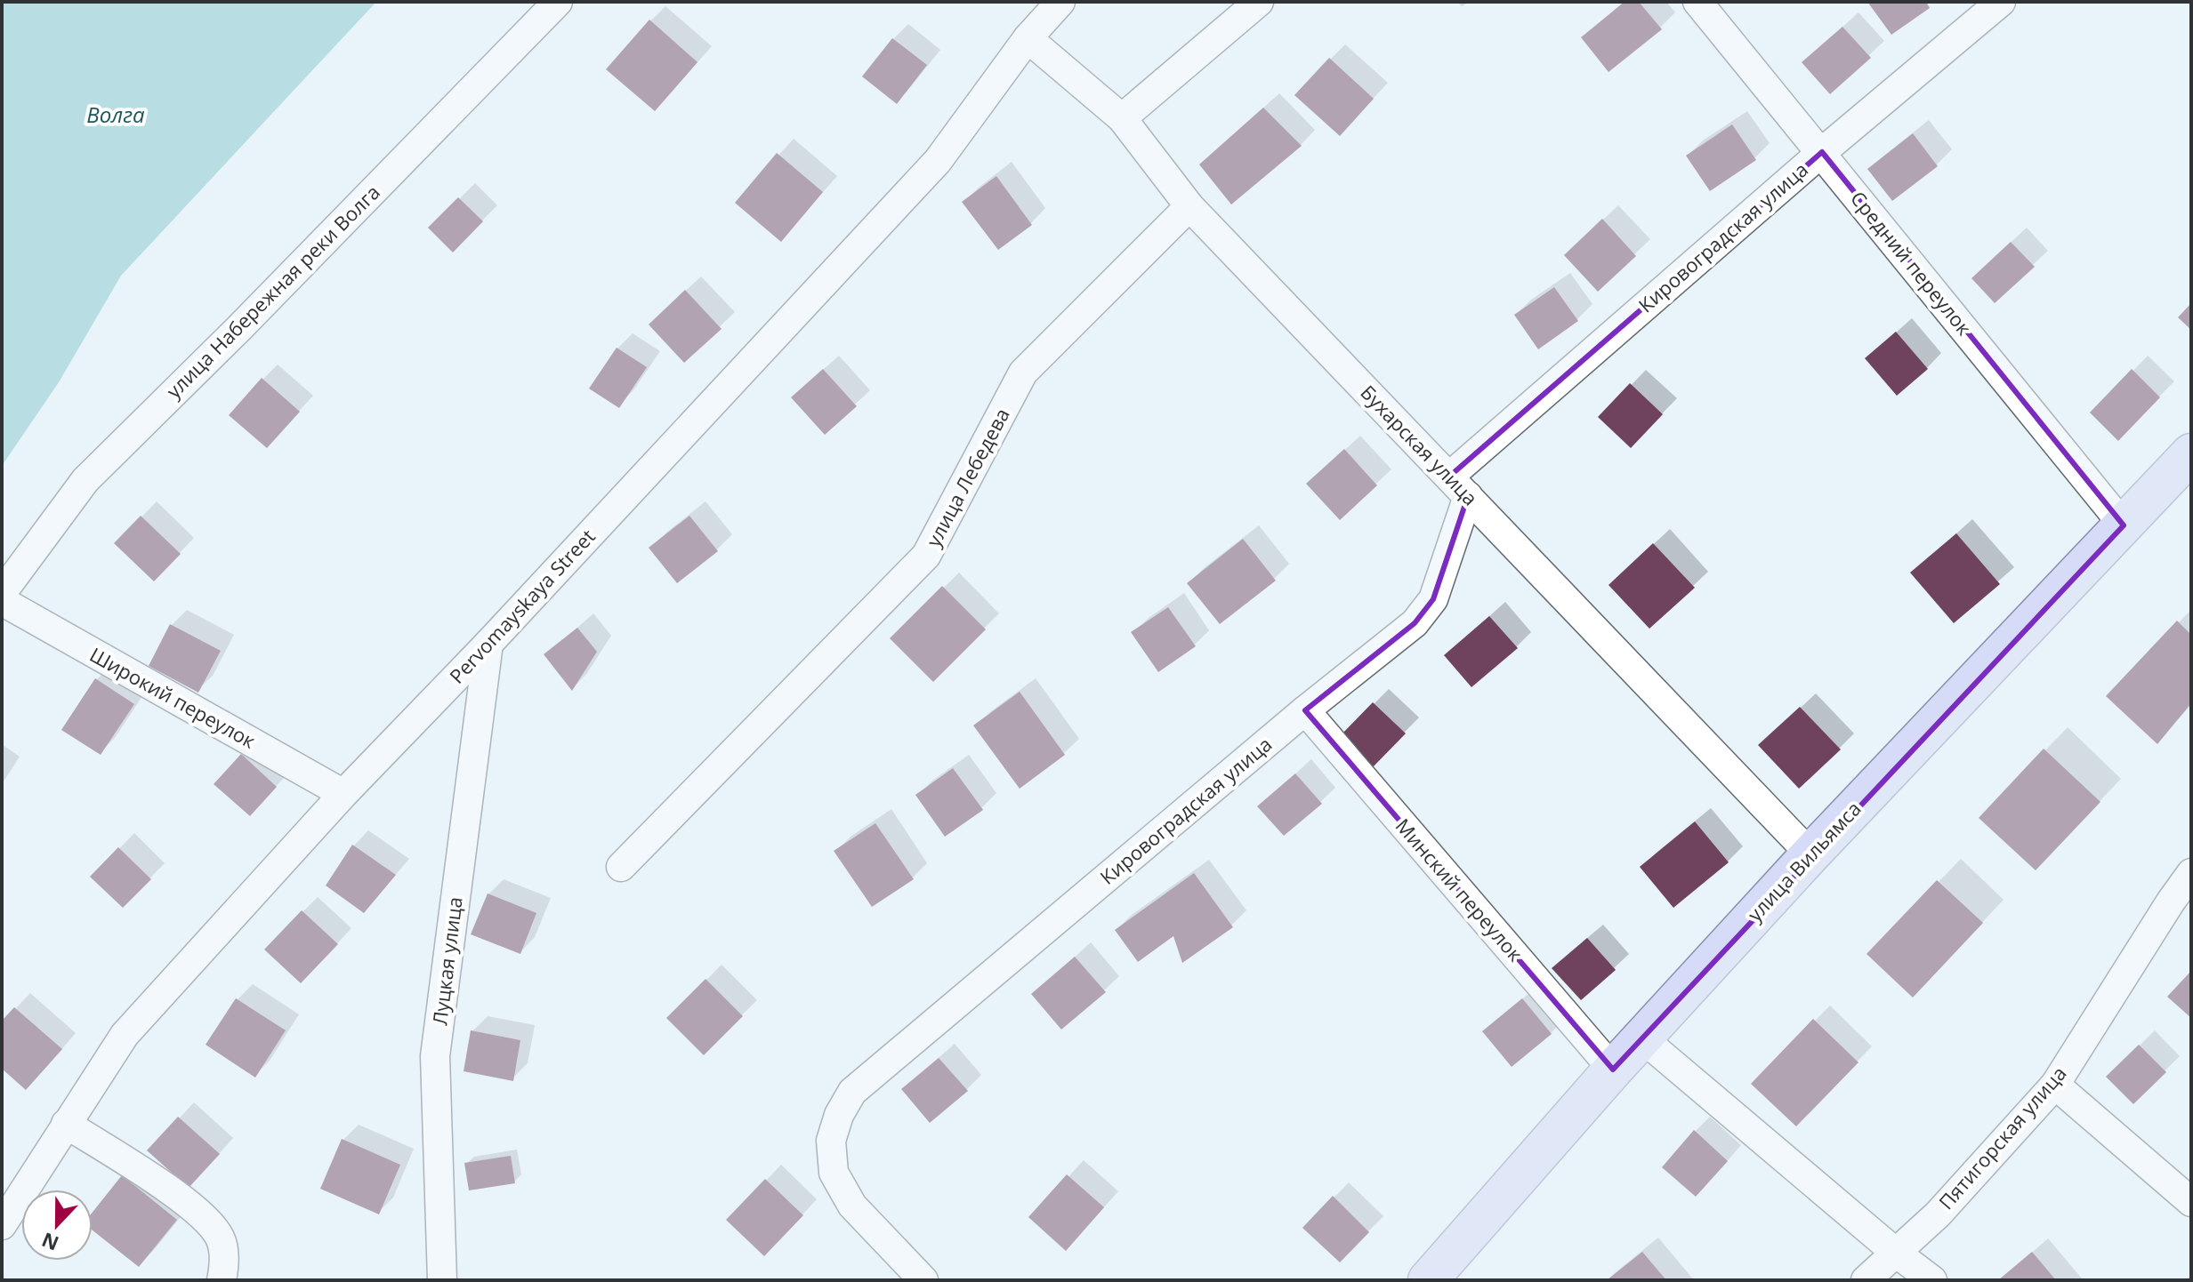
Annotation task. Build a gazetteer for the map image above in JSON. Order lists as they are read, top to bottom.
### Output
{
  "streets": {
    "main road": ["улица Вильямса"],
    "street": [
      "Кировоградская улица",
      "Средний переулок",
      "улица Набережная реки Волга",
      "Бухарская улица",
      "улица Лебедева",
      "Pervomayskaya Street",
      "Широкий переулок",
      "Минский переулок",
      "Луцкая улица",
      "Пятигорская улица"
    ]
  },
  "crossings": [
    ["Кировоградская улица", "Средний переулок"],
    ["Кировоградская улица", "Бухарская улица"],
    ["Кировоградская улица", "Минский переулок"],
    ["Средний переулок", "улица Вильямса"],
    ["Бухарская улица", "улица Лебедева"],
    ["Бухарская улица", "Pervomayskaya Street"],
    ["Бухарская улица", "улица Вильямса"],
    ["Pervomayskaya Street", "Широкий переулок"],
    ["Pervomayskaya Street", "Луцкая улица"],
    ["улица Вильямса", "Минский переулок"]
  ],
  "water": ["Волга"],
  "north": "bottom"
}
